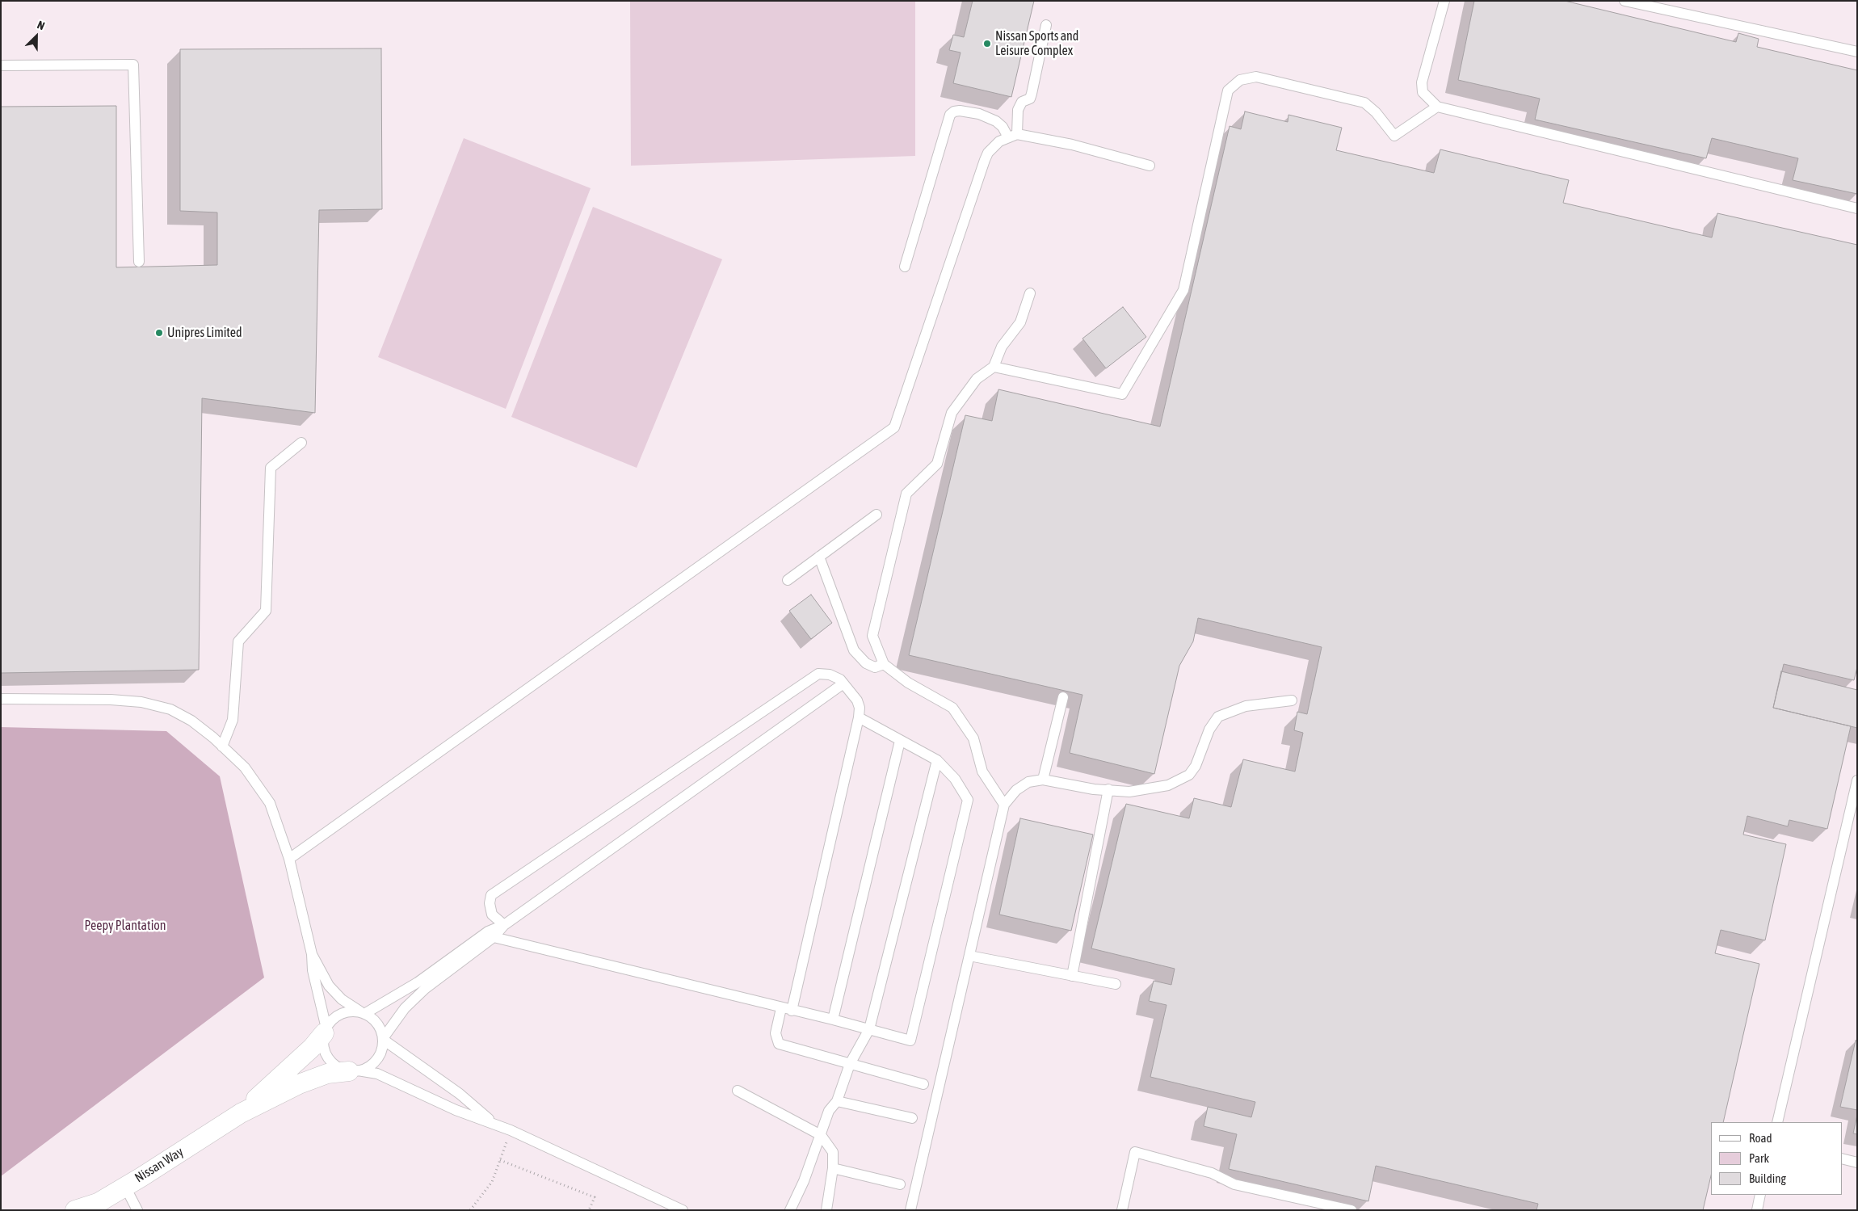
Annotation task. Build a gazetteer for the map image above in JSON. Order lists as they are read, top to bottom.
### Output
{
  "streets": {
    "street": ["Nissan Way"]
  },
  "parks": ["Peepy Plantation"],
  "places": ["Nissan Sports and Leisure Complex", "Unipres Limited"],
  "legend": ["Road", "Park", "Building"],
  "north": "top right"
}
